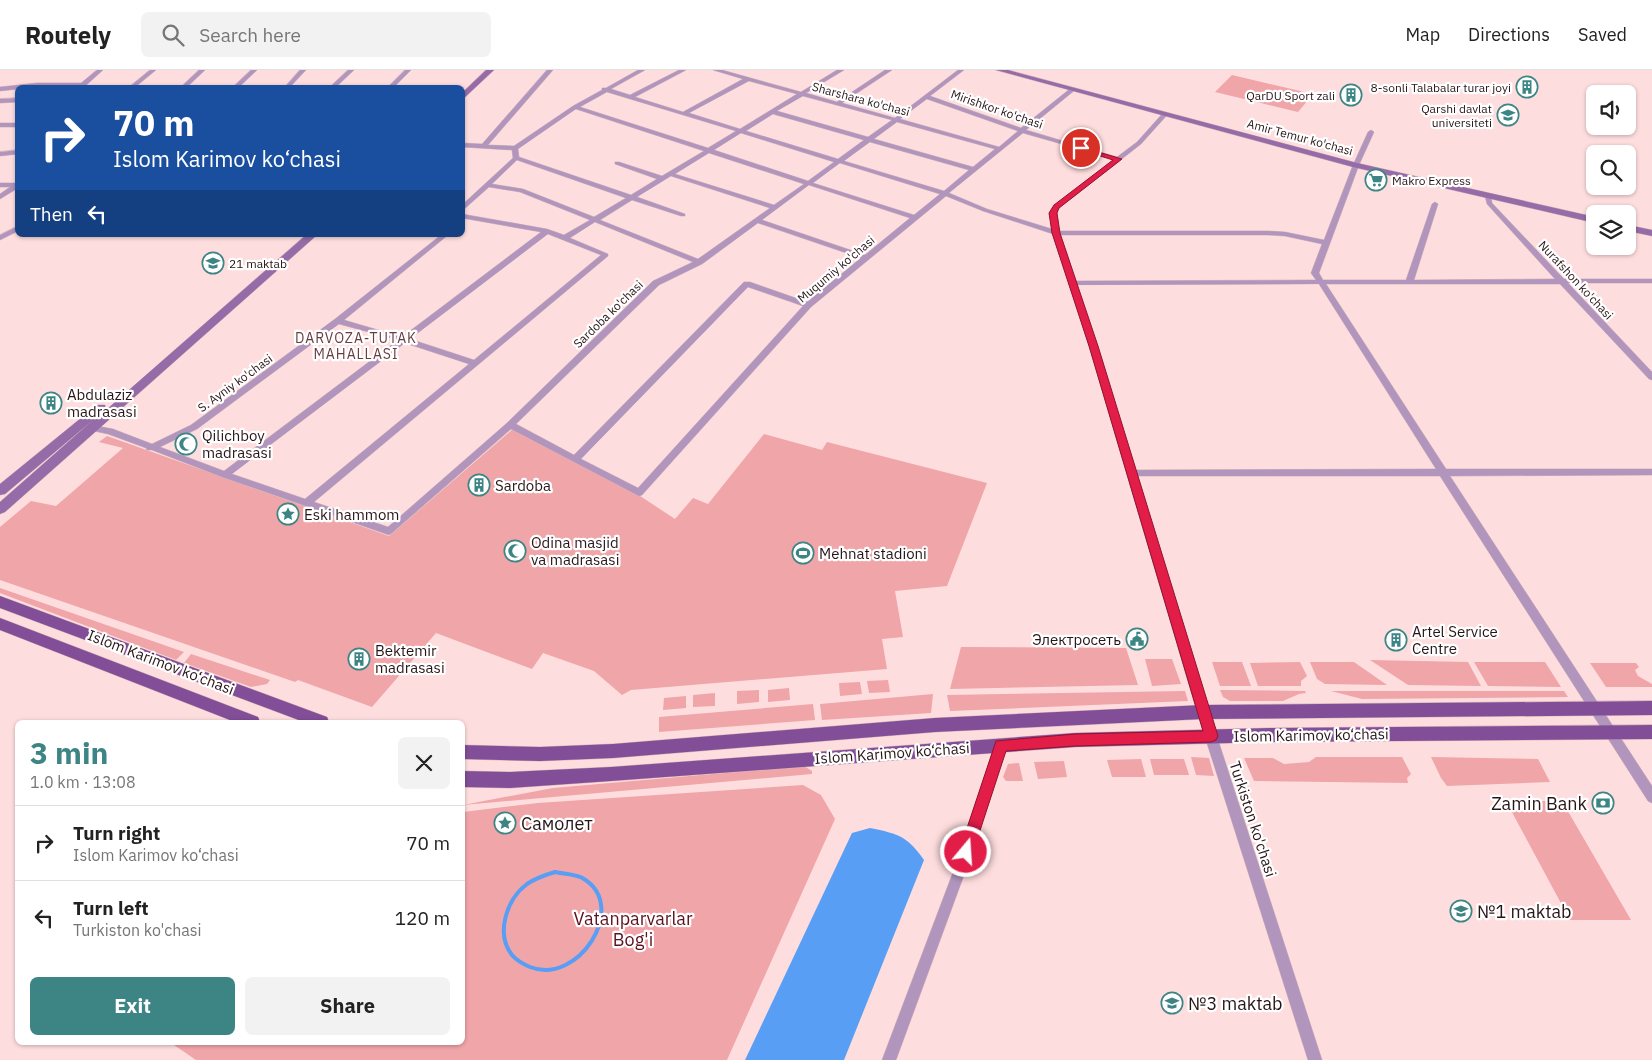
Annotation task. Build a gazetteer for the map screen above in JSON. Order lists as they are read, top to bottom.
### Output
{
  "streets": {
    "main road": ["Amir Temur ko'chasi", "Islom Karimov ko‘chasi"],
    "street": [
      "Sharshara ko'chasi",
      "Mirishkor ko'chasi",
      "Muqumiy ko'chasi",
      "Nurafshon ko'chasi",
      "Sardoba ko'chasi",
      "S. Ayniy ko'chasi",
      "Turkiston ko'chasi"
    ]
  },
  "crossings": [
    ["Sharshara ko'chasi", "Muqumiy ko'chasi"],
    ["Sharshara ko'chasi", "Sardoba ko'chasi"],
    ["Mirishkor ko'chasi", "Muqumiy ko'chasi"],
    ["Mirishkor ko'chasi", "Sardoba ko'chasi"],
    ["Mirishkor ko'chasi", "Turkiston ko'chasi"],
    ["Amir Temur ko'chasi", "Muqumiy ko'chasi"],
    ["Amir Temur ko'chasi", "Nurafshon ko'chasi"],
    ["Amir Temur ko'chasi", "Turkiston ko'chasi"],
    ["Islom Karimov ko‘chasi", "Turkiston ko'chasi"]
  ],
  "districts": ["DARVOZA-TUTAK MAHALLASI"],
  "parks": ["Vatanparvarlar Bog'i"],
  "places": {
    "building": [
      "8-sonli Talabalar turar joyi",
      "QarDU Sport zali",
      "Abdulaziz madrasasi",
      "Sardoba",
      "Artel Service Centre",
      "Bektemir madrasasi"
    ],
    "school or university": [
      "Qarshi davlat universiteti",
      "21 maktab",
      "№1 maktab",
      "№3 maktab"
    ],
    "supermarket": ["Makro Express"],
    "mosque": ["Qilichboy madrasasi", "Odina masjid va madrasasi"],
    "place": ["Eski hammom", "Самолет"],
    "sports": ["Mehnat stadioni"],
    "public building": ["Электросеть"],
    "bank": ["Zamin Bank"]
  },
  "page": {
    "header": "Routely",
    "search": "Search here",
    "nav": ["Map", "Directions", "Saved"],
    "turn": ["70 m", "Islom Karimov ko‘chasi"],
    "then": "Then",
    "heading": ["3 min", "1.0 km · 13:08"],
    "list": [
      {
        "name": "Turn right",
        "note": "Islom Karimov ko‘chasi",
        "value": "70 m"
      },
      {
        "name": "Turn left",
        "note": "Turkiston ko'chasi",
        "value": "120 m"
      }
    ],
    "buttons": ["Exit", "Share"]
  }
}
